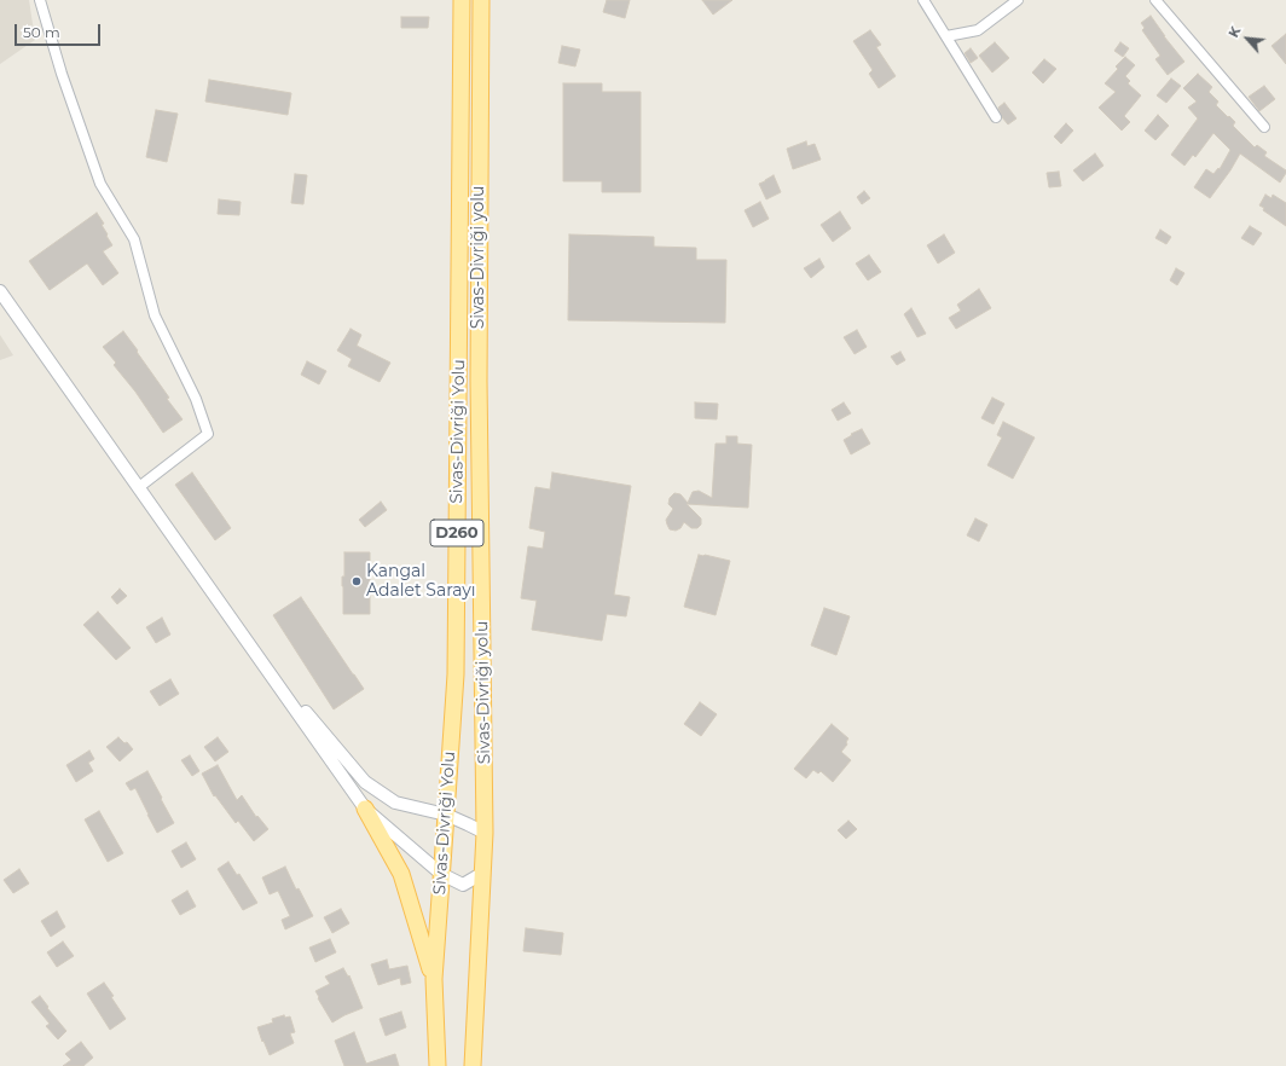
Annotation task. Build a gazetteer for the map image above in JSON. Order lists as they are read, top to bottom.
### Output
{
  "streets": {
    "main road": ["Sivas-Divriği yolu", "Sivas-Divriği Yolu", "D260"]
  },
  "places": ["Kangal Adalet Sarayı"],
  "scale_bar": "50 m",
  "north": "top left"
}
